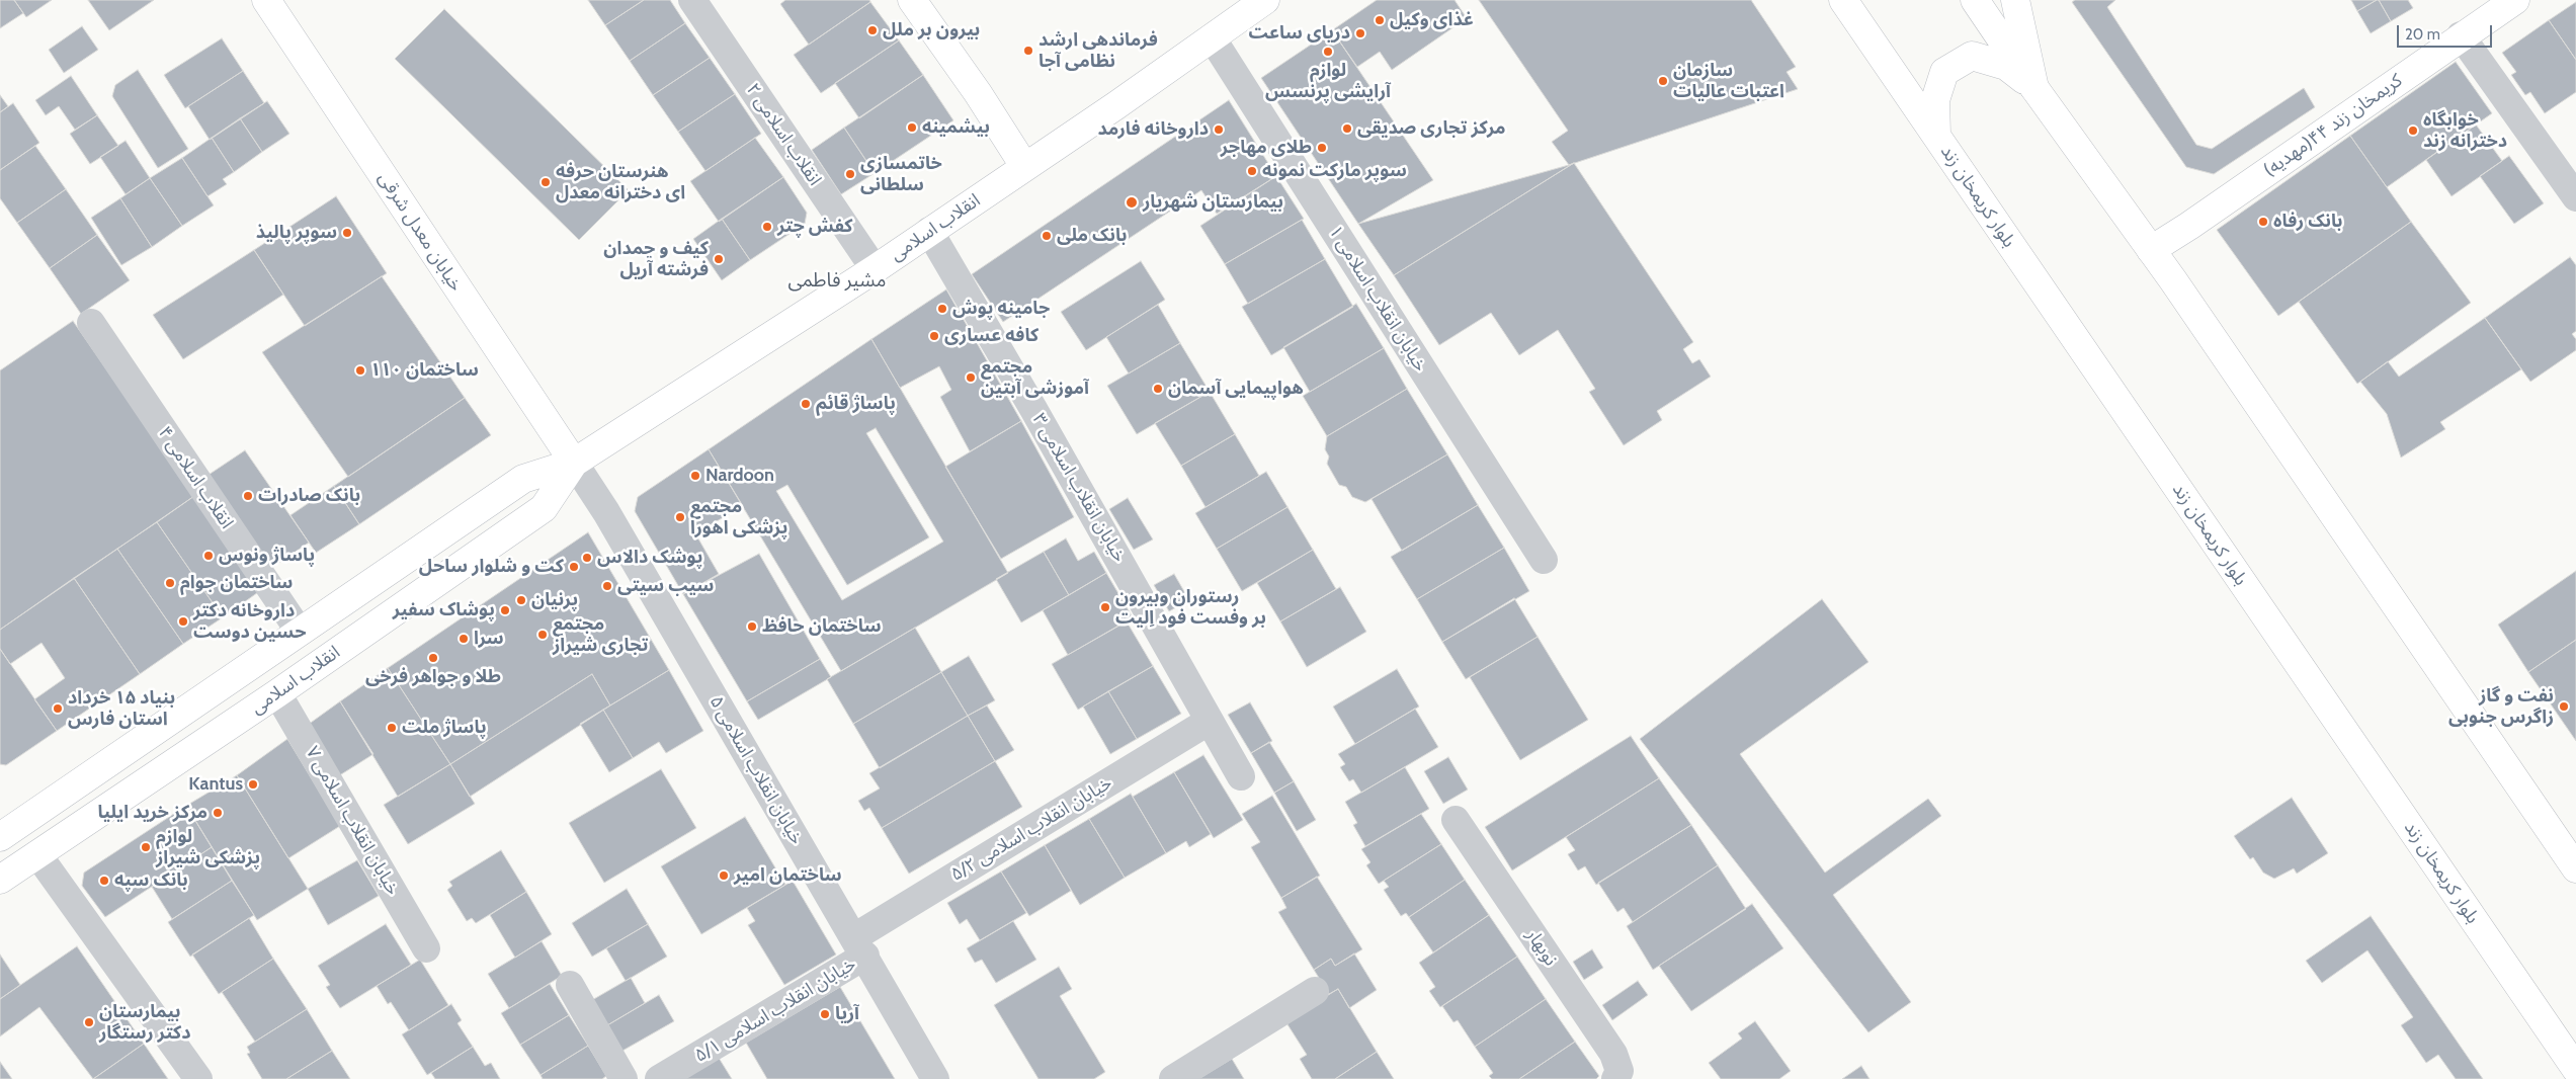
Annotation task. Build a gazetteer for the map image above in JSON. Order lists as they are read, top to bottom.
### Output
{
  "streets": {
    "main road": [
      "کریمخان زند ۴۴(مهدیه)",
      "بلوار کریمخان زند",
      "انقلاب اسلامی",
      "خیابان معدل شرقی"
    ],
    "street": [
      "۲ انقلاب اسلامی",
      "خیابان انقلاب اسلامی ۱",
      "۴ انقلاب اسلامی",
      "خیابان انقلاب اسلامی ۳",
      "خیابان انقلاب اسلامی ۵",
      "خیابان انقلاب اسلامی ۷",
      "خیابان انقلاب اسلامی ۵/۲",
      "نوبهار",
      "خیابان انقلاب اسلامی ۵/۱"
    ]
  },
  "crossings": [
    ["۲ انقلاب اسلامی", "انقلاب اسلامی"],
    ["انقلاب اسلامی", "خیابان معدل شرقی"],
    ["انقلاب اسلامی", "خیابان انقلاب اسلامی ۱"],
    ["انقلاب اسلامی", "۴ انقلاب اسلامی"],
    ["انقلاب اسلامی", "خیابان انقلاب اسلامی ۳"],
    ["انقلاب اسلامی", "خیابان انقلاب اسلامی ۵"],
    ["انقلاب اسلامی", "خیابان انقلاب اسلامی ۷"],
    ["خیابان معدل شرقی", "خیابان انقلاب اسلامی ۵"],
    ["خیابان انقلاب اسلامی ۳", "خیابان انقلاب اسلامی ۵/۲"],
    ["خیابان انقلاب اسلامی ۵", "خیابان انقلاب اسلامی ۵/۲"],
    ["خیابان انقلاب اسلامی ۵", "خیابان انقلاب اسلامی ۵/۱"],
    ["خیابان انقلاب اسلامی ۵/۲", "خیابان انقلاب اسلامی ۵/۱"]
  ],
  "districts": ["مشیر فاطمی"],
  "places": [
    "غذای وکیل",
    "بیرون بر ملل",
    "دریای ساعت",
    "فرماندهی ارشد نظامی آجا",
    "لوازم آرایشی پرنسس",
    "سازمان اعتبات عالیات",
    "بیشمینه",
    "مرکز تجاری صدیقی",
    "داروخانه فارمد",
    "خوابگاه دخترانه زند",
    "طلای مهاجر",
    "سوپر مارکت نمونه",
    "خاتمسازی سلطانی",
    "هنرستان حرفه ای دخترانه معدل",
    "بیمارستان شهریار",
    "بانک رفاه",
    "کفش چتر",
    "سوپر پالیذ",
    "بانک ملی",
    "کیف و چمدان فرشته آریل",
    "جامینه پوش",
    "کافه عساری",
    "ساختمان ۱۱۰",
    "مجتمع آموزشی آبتین",
    "هواپیمایی آسمان",
    "پاساژ قائم",
    "Nardoon",
    "بانک صادرات",
    "مجتمع پزشکی اهورا",
    "پاساژ ونوس",
    "پوشک دالاس",
    "کت و شلوار ساحل",
    "ساختمان جوام",
    "سیب سیتی",
    "پرنیان",
    "رستوران وبیرون بر وفست فود اِلیت",
    "پوشاک سفیر",
    "داروخانه دکتر حسین دوست",
    "ساختمان حافظ",
    "مجتمع تجاری شیراز",
    "سرا",
    "طلا و جواهر فرخی",
    "نفت و گاز زاگرس جنوبی",
    "بنیاد ۱۵ خرداد استان فارس",
    "پاساژ ملت",
    "Kantus",
    "مرکز خرید ایلیا",
    "لوازم پزشکی شیراز",
    "ساختمان امیر",
    "بانک سپه",
    "آریا",
    "بیمارستان دکتر رستگار"
  ],
  "scale_bar": "20 m"
}
